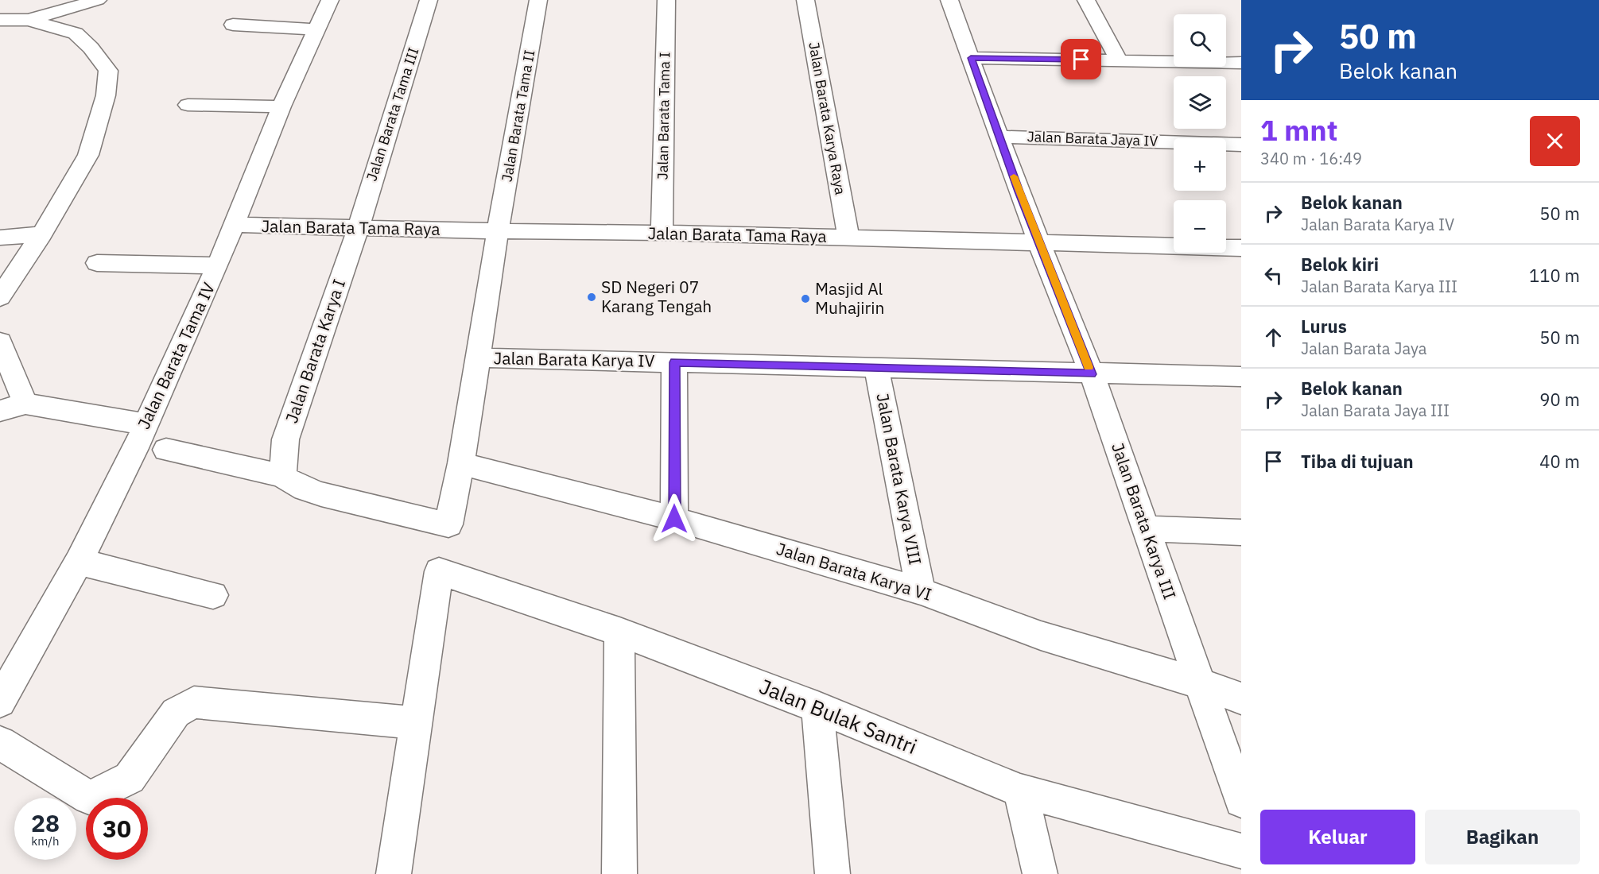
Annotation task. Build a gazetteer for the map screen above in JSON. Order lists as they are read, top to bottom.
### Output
{
  "streets": {
    "street": [
      "Jalan Barata Tama III",
      "Jalan Barata Tama II",
      "Jalan Barata Tama I",
      "Jalan Barata Karya Raya",
      "Jalan Barata Jaya IV",
      "Jalan Barata Tama Raya",
      "Jalan Barata Karya I",
      "Jalan Barata Tama IV",
      "Jalan Barata Karya IV",
      "Jalan Barata Karya VIII",
      "Jalan Barata Karya III",
      "Jalan Barata Karya VI",
      "Jalan Bulak Santri"
    ]
  },
  "crossings": [
    ["Jalan Barata Tama III", "Jalan Barata Tama Raya"],
    ["Jalan Barata Tama III", "Jalan Barata Karya I"],
    ["Jalan Barata Tama II", "Jalan Barata Tama Raya"],
    ["Jalan Barata Tama II", "Jalan Barata Karya I"],
    ["Jalan Barata Tama II", "Jalan Barata Karya IV"],
    ["Jalan Barata Tama II", "Jalan Barata Karya VI"],
    ["Jalan Barata Tama I", "Jalan Barata Tama Raya"],
    ["Jalan Barata Karya Raya", "Jalan Barata Tama Raya"],
    ["Jalan Barata Jaya IV", "Jalan Barata Karya III"],
    ["Jalan Barata Tama Raya", "Jalan Barata Karya I"],
    ["Jalan Barata Tama Raya", "Jalan Barata Tama IV"],
    ["Jalan Barata Tama Raya", "Jalan Barata Karya III"],
    ["Jalan Barata Karya IV", "Jalan Barata Karya VIII"],
    ["Jalan Barata Karya IV", "Jalan Barata Karya III"],
    ["Jalan Barata Karya VIII", "Jalan Barata Karya VI"],
    ["Jalan Barata Karya III", "Jalan Barata Karya VI"]
  ],
  "places": ["SD Negeri 07 Karang Tengah", "Masjid Al Muhajirin"],
  "page": {
    "turn": ["50 m", "Belok kanan"],
    "map_buttons": ["+", "−"],
    "heading": ["1 mnt", "340 m · 16:49"],
    "list": [
      {
        "name": "Belok kanan",
        "note": "Jalan Barata Karya IV",
        "value": "50 m"
      },
      {
        "name": "Belok kiri",
        "note": "Jalan Barata Karya III",
        "value": "110 m"
      },
      {
        "name": "Lurus",
        "note": "Jalan Barata Jaya",
        "value": "50 m"
      },
      {
        "name": "Belok kanan",
        "note": "Jalan Barata Jaya III",
        "value": "90 m"
      },
      {
        "name": "Tiba di tujuan",
        "value": "40 m"
      }
    ],
    "speed": "28 km/h",
    "limit": "30",
    "buttons": ["Keluar", "Bagikan"]
  }
}
